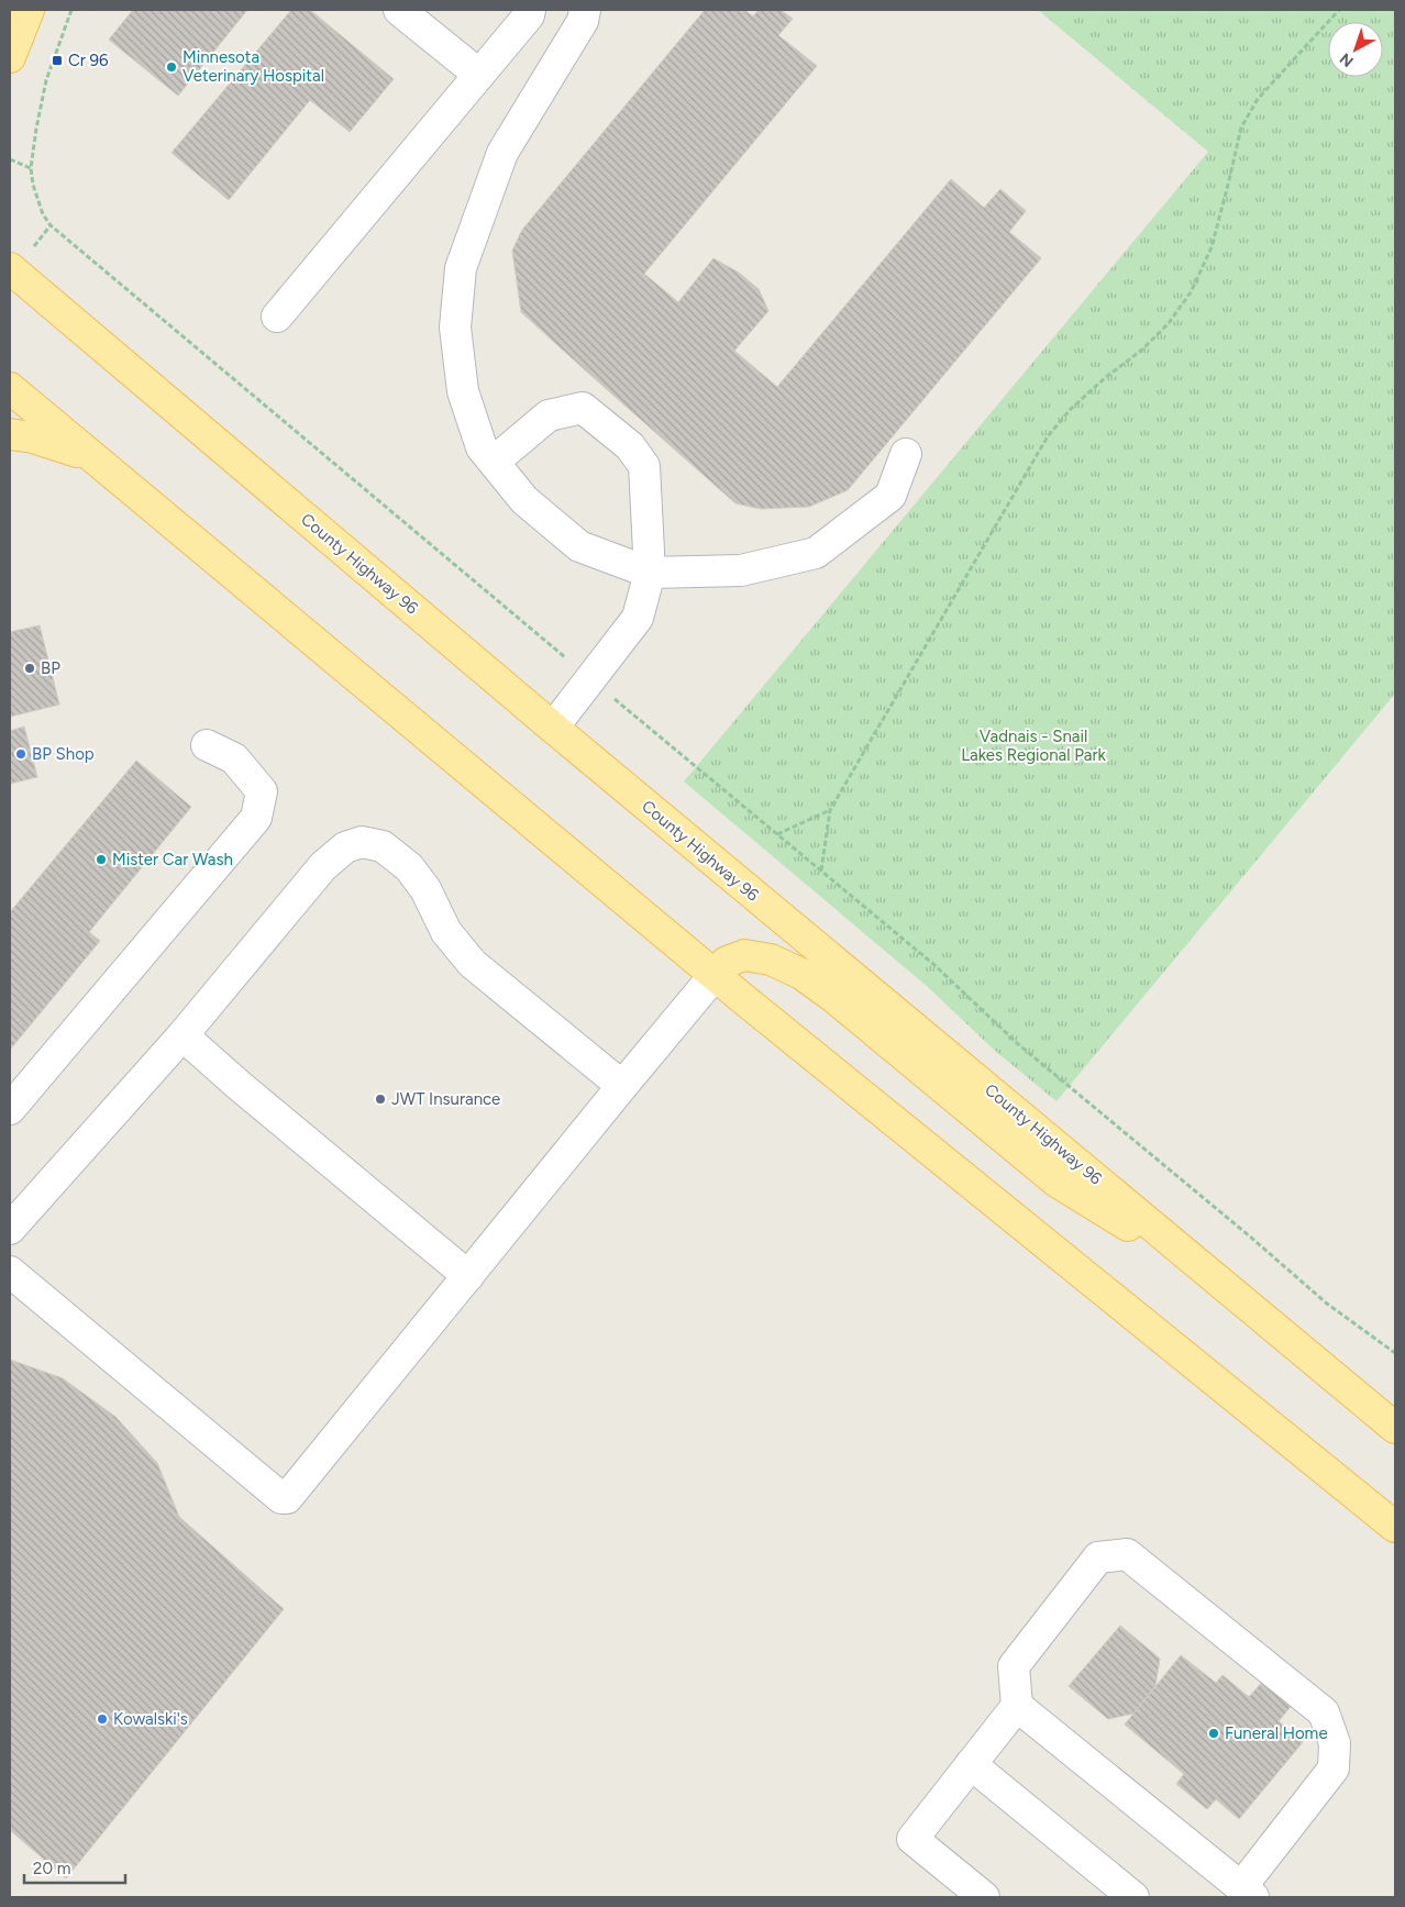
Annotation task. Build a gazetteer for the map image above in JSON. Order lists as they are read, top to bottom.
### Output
{
  "streets": {
    "main road": ["County Highway 96"]
  },
  "parks": ["Vadnais - Snail Lakes Regional Park"],
  "places": {
    "transit": ["Cr 96"],
    "other": [
      "Minnesota Veterinary Hospital",
      "BP",
      "BP Shop",
      "Mister Car Wash",
      "JWT Insurance",
      "Kowalski's",
      "Funeral Home"
    ]
  },
  "scale_bar": "20 m",
  "north": "bottom left"
}
